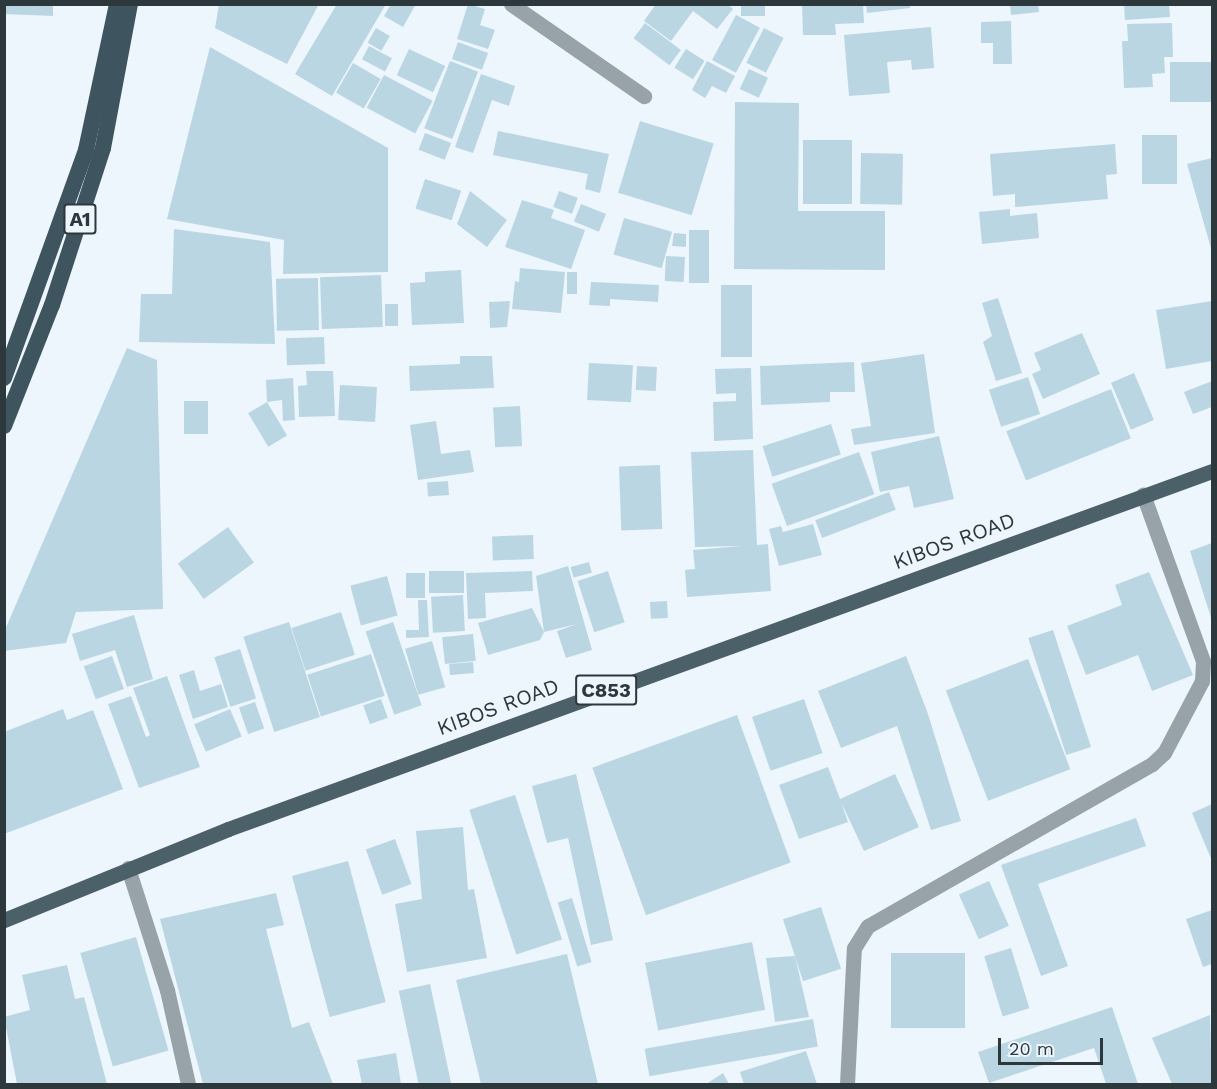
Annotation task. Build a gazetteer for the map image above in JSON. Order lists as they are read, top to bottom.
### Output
{
  "streets": {
    "highway": ["A1"],
    "main road": ["KIBOS ROAD", "C853"]
  },
  "scale_bar": "20 m"
}
